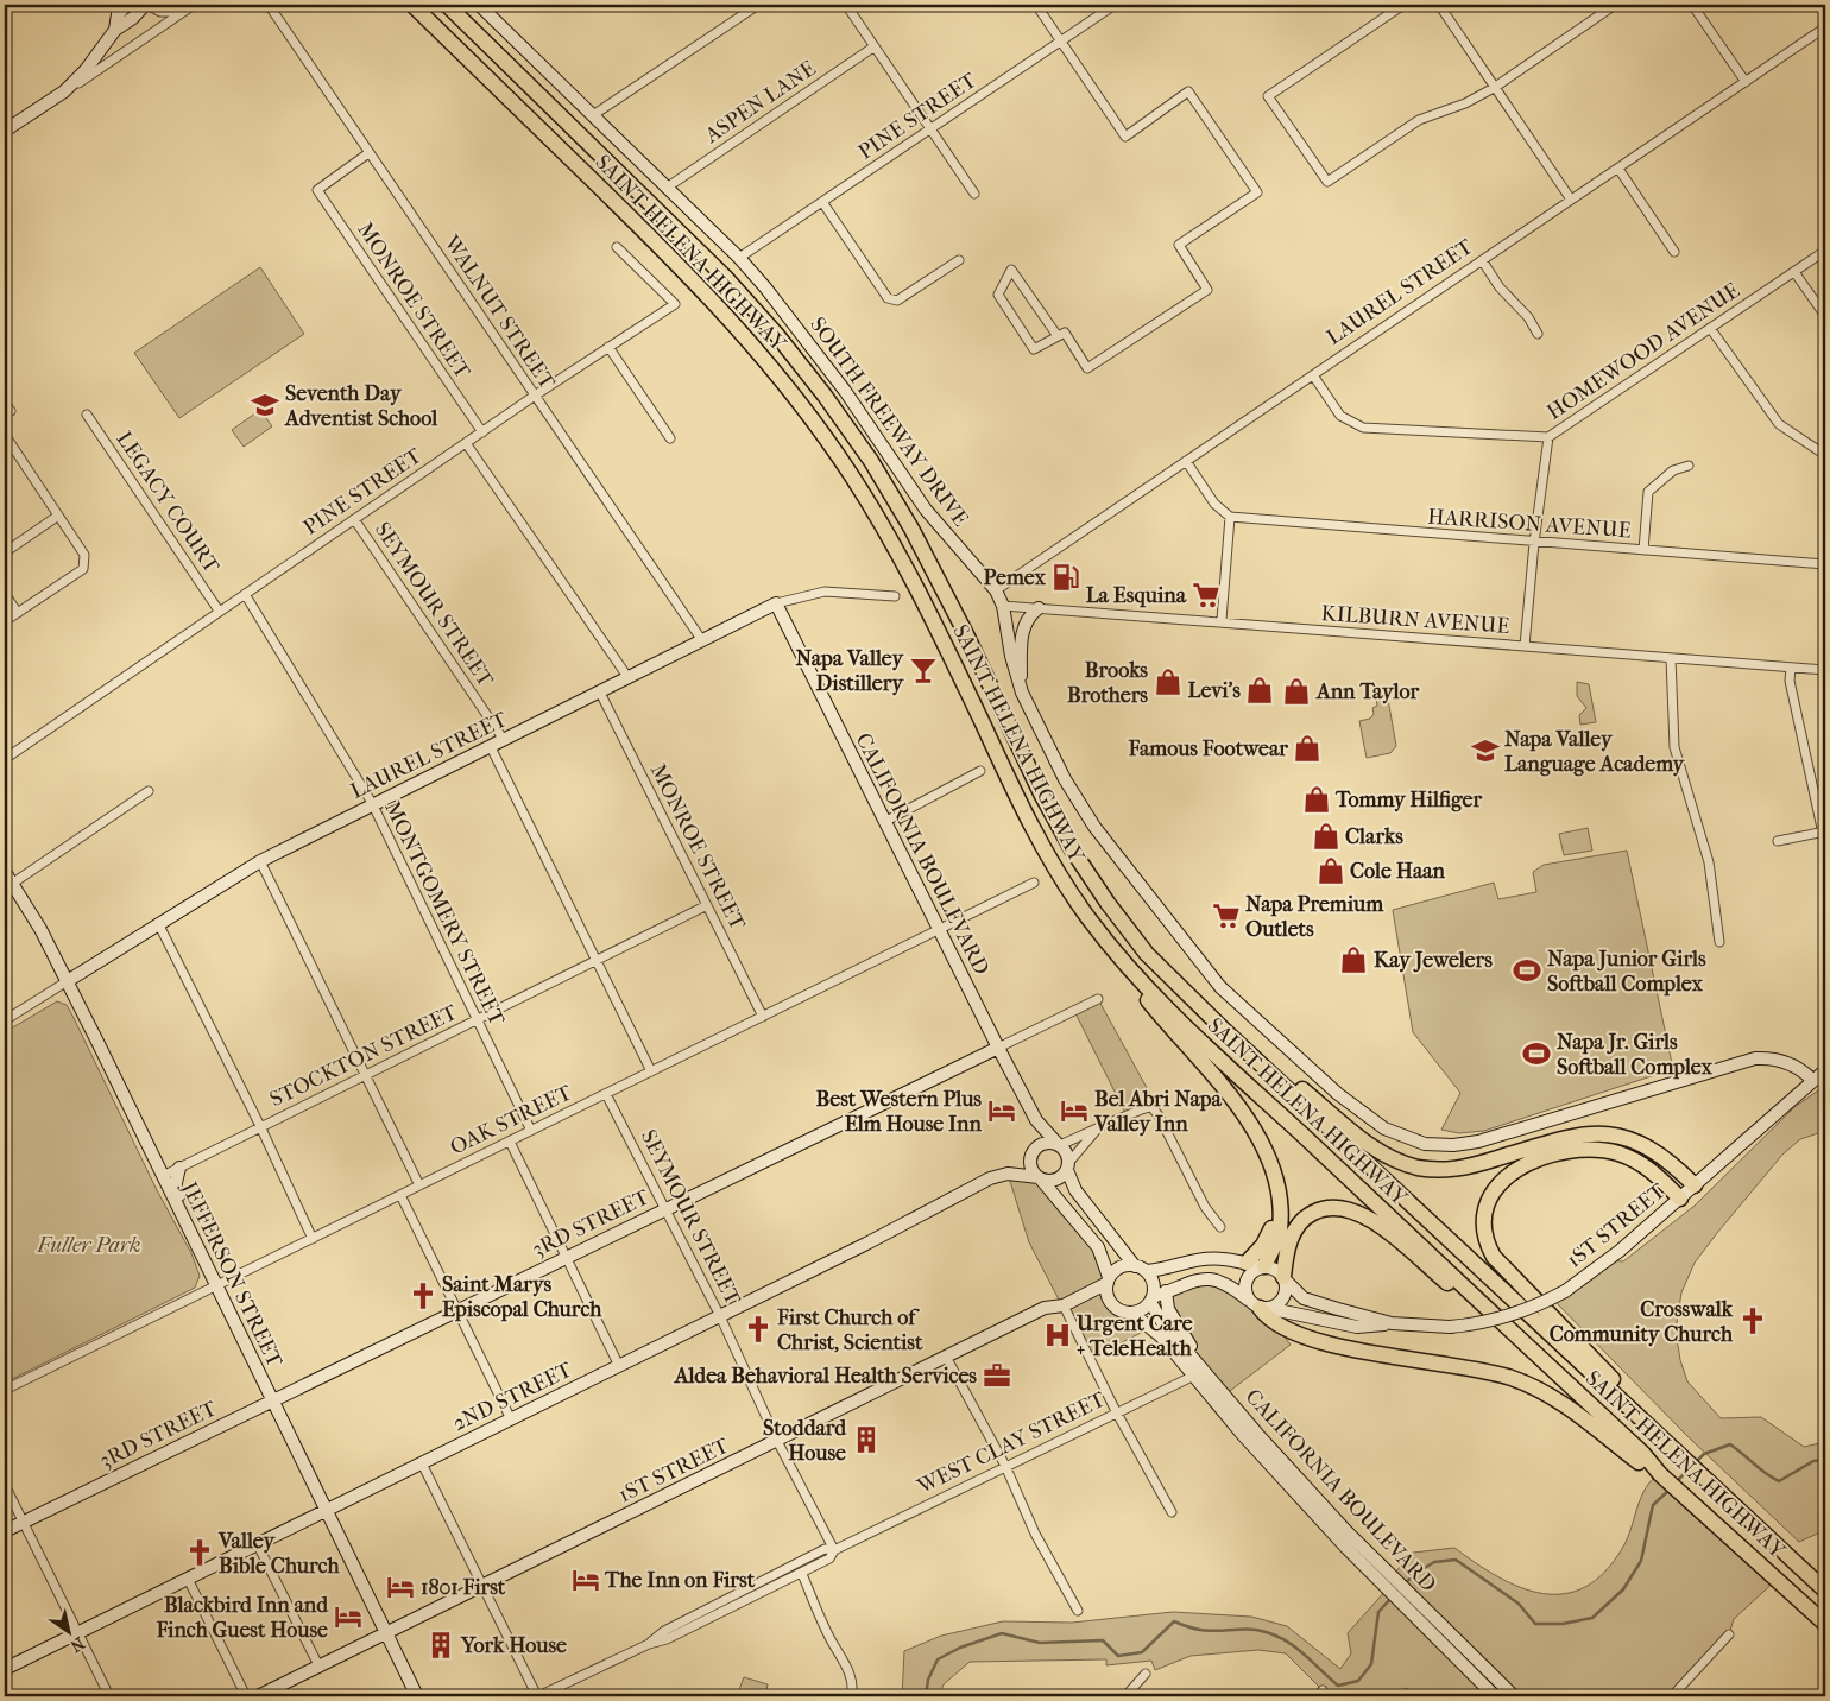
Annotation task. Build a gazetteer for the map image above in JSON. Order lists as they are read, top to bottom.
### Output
{
  "streets": {
    "highway": ["SAINT HELENA HIGHWAY"],
    "street": [
      "ASPEN LANE",
      "PINE STREET",
      "LAUREL STREET",
      "MONROE STREET",
      "WALNUT STREET",
      "HOMEWOOD AVENUE",
      "SOUTH FREEWAY DRIVE",
      "LEGACY COURT",
      "HARRISON AVENUE",
      "SEYMOUR STREET",
      "KILBURN AVENUE",
      "CALIFORNIA BOULEVARD",
      "MONTGOMERY STREET",
      "STOCKTON STREET",
      "OAK STREET",
      "3RD STREET",
      "1ST STREET",
      "JEFFERSON STREET",
      "2ND STREET",
      "WEST CLAY STREET"
    ]
  },
  "crossings": [
    ["ASPEN LANE", "SOUTH FREEWAY DRIVE"],
    ["PINE STREET", "MONROE STREET"],
    ["PINE STREET", "WALNUT STREET"],
    ["PINE STREET", "SOUTH FREEWAY DRIVE"],
    ["PINE STREET", "LEGACY COURT"],
    ["PINE STREET", "SEYMOUR STREET"],
    ["PINE STREET", "MONTGOMERY STREET"],
    ["LAUREL STREET", "MONROE STREET"],
    ["LAUREL STREET", "WALNUT STREET"],
    ["LAUREL STREET", "HOMEWOOD AVENUE"],
    ["LAUREL STREET", "SOUTH FREEWAY DRIVE"],
    ["LAUREL STREET", "SEYMOUR STREET"],
    ["LAUREL STREET", "CALIFORNIA BOULEVARD"],
    ["LAUREL STREET", "MONTGOMERY STREET"],
    ["LAUREL STREET", "JEFFERSON STREET"],
    ["MONROE STREET", "WALNUT STREET"],
    ["MONROE STREET", "STOCKTON STREET"],
    ["MONROE STREET", "OAK STREET"],
    ["SOUTH FREEWAY DRIVE", "KILBURN AVENUE"],
    ["SOUTH FREEWAY DRIVE", "1ST STREET"],
    ["SEYMOUR STREET", "OAK STREET"],
    ["SEYMOUR STREET", "3RD STREET"],
    ["SEYMOUR STREET", "1ST STREET"],
    ["SEYMOUR STREET", "2ND STREET"],
    ["SEYMOUR STREET", "WEST CLAY STREET"],
    ["CALIFORNIA BOULEVARD", "OAK STREET"],
    ["CALIFORNIA BOULEVARD", "3RD STREET"],
    ["CALIFORNIA BOULEVARD", "1ST STREET"],
    ["CALIFORNIA BOULEVARD", "2ND STREET"],
    ["CALIFORNIA BOULEVARD", "WEST CLAY STREET"],
    ["MONTGOMERY STREET", "STOCKTON STREET"],
    ["MONTGOMERY STREET", "OAK STREET"],
    ["STOCKTON STREET", "JEFFERSON STREET"],
    ["OAK STREET", "JEFFERSON STREET"],
    ["3RD STREET", "JEFFERSON STREET"],
    ["1ST STREET", "JEFFERSON STREET"],
    ["JEFFERSON STREET", "2ND STREET"]
  ],
  "parks": ["Fuller Park"],
  "places": {
    "school or university": ["Seventh Day Adventist School", "Napa Valley Language Academy"],
    "fuel station": ["Pemex"],
    "supermarket": ["La Esquina", "Napa Premium Outlets"],
    "bar": ["Napa Valley Distillery"],
    "shop": [
      "Brooks Brothers",
      "Levi's",
      "Ann Taylor",
      "Famous Footwear",
      "Tommy Hilfiger",
      "Clarks",
      "Cole Haan",
      "Kay Jewelers"
    ],
    "sports": ["Napa Junior Girls Softball Complex", "Napa Jr. Girls Softball Complex"],
    "hotel": [
      "Best Western Plus Elm House Inn",
      "Bel Abri Napa Valley Inn",
      "The Inn on First",
      "1801 First",
      "Blackbird Inn and Finch Guest House"
    ],
    "church": [
      "Saint Marys Episcopal Church",
      "Crosswalk Community Church",
      "First Church of Christ, Scientist",
      "Valley Bible Church"
    ],
    "hospital": ["Urgent Care + TeleHealth"],
    "office": ["Aldea Behavioral Health Services"],
    "building": ["Stoddard House", "York House"]
  },
  "north": "bottom right"
}
